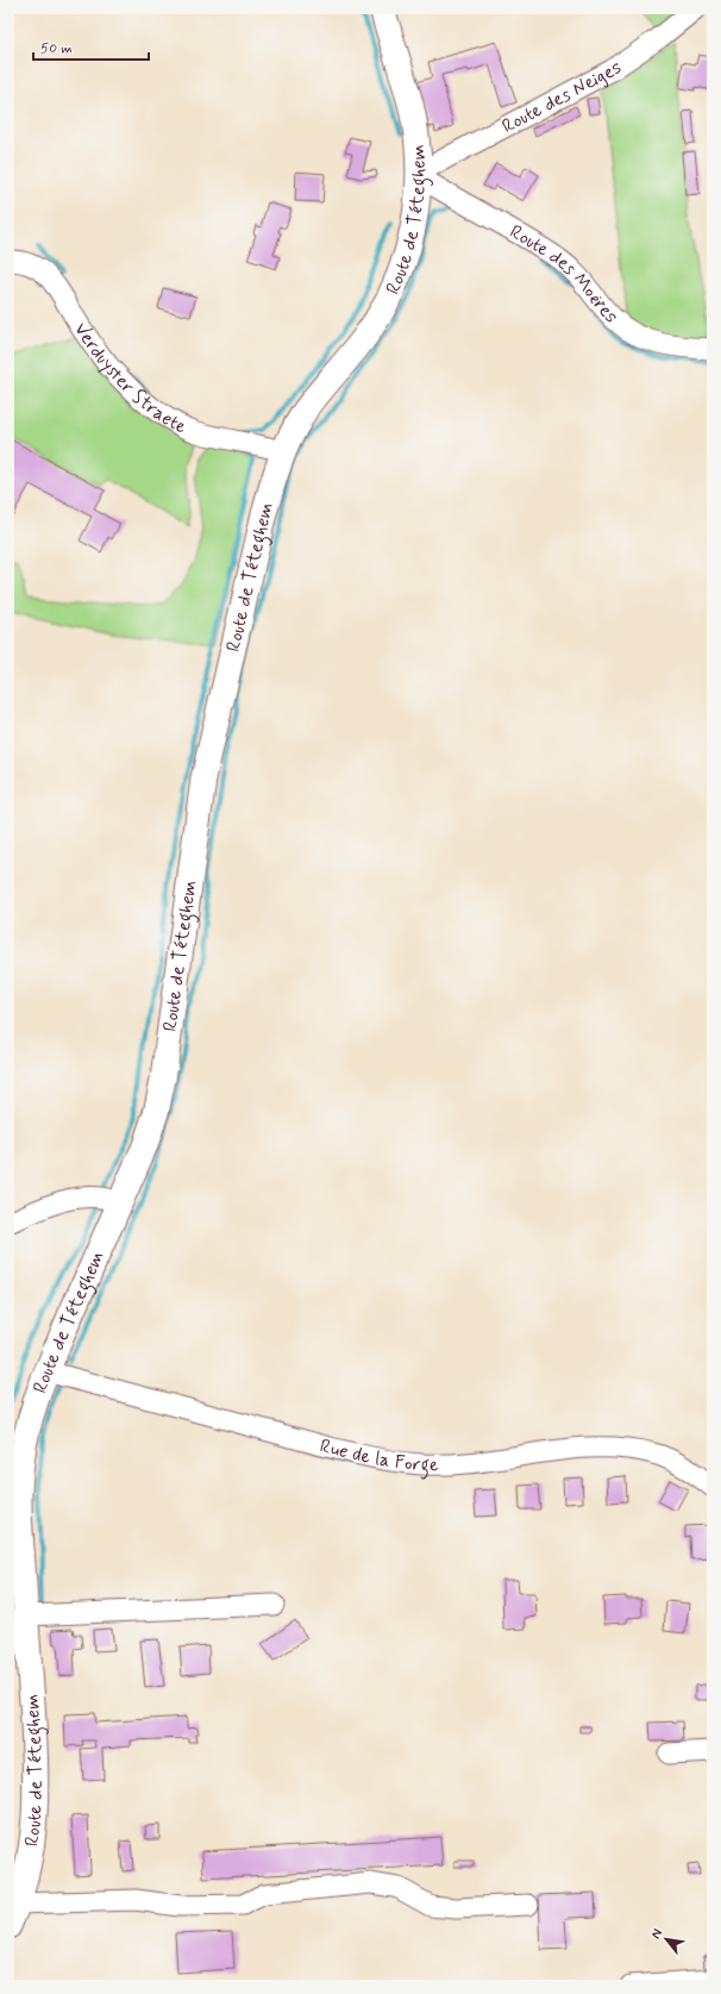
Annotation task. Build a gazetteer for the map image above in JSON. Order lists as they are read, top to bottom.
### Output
{
  "streets": {
    "main road": ["Route de Téteghem"],
    "street": [
      "Route des Neiges",
      "Route des Moëres",
      "Verduyster Straete",
      "Rue de la Forge"
    ]
  },
  "crossings": [
    ["Route des Neiges", "Route de Téteghem"],
    ["Route des Neiges", "Route des Moëres"],
    ["Route de Téteghem", "Route des Moëres"],
    ["Route de Téteghem", "Verduyster Straete"],
    ["Route de Téteghem", "Rue de la Forge"]
  ],
  "scale_bar": "50 m",
  "north": "top left"
}
